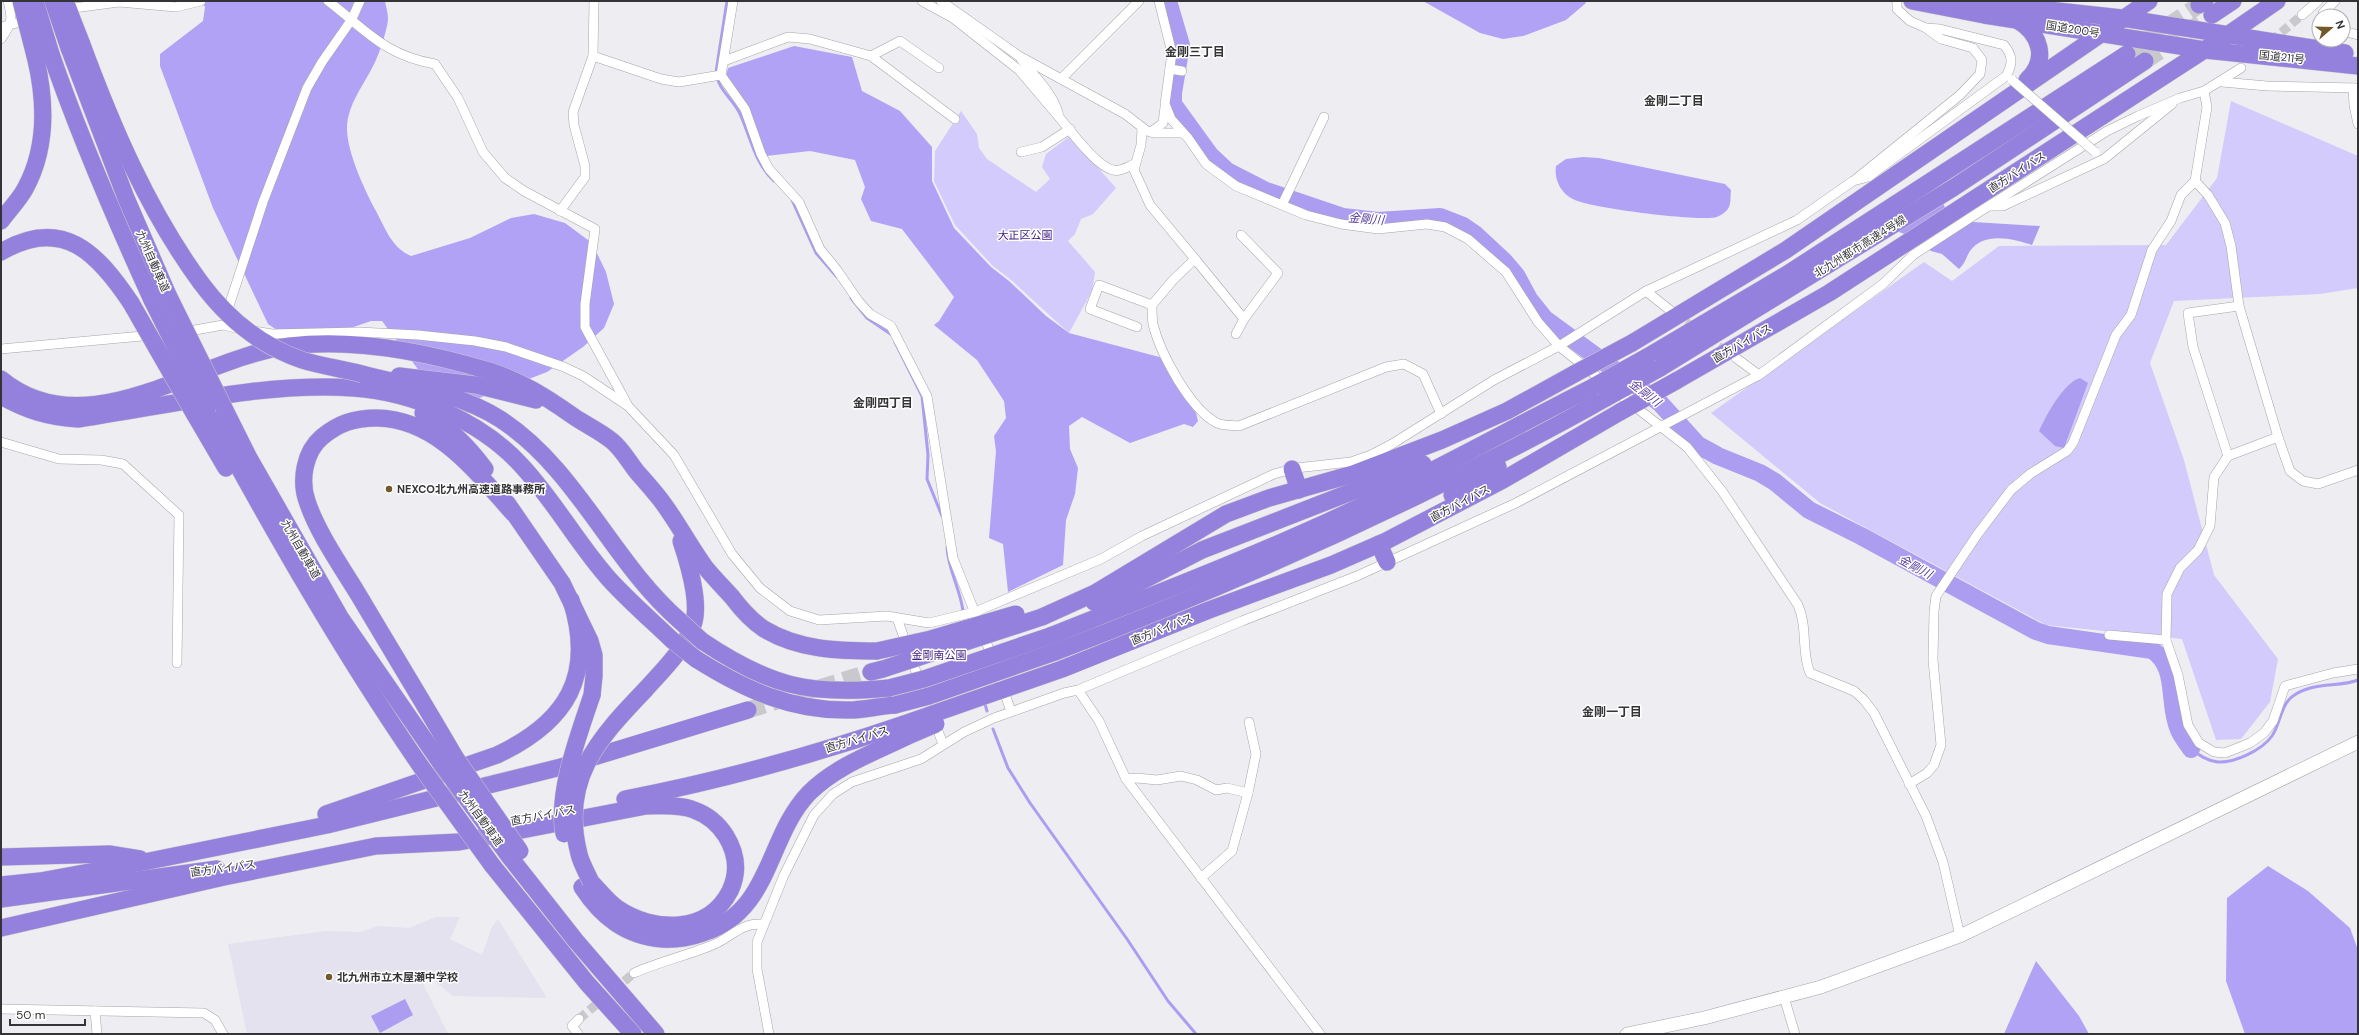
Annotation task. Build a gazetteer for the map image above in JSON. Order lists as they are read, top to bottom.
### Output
{
  "streets": {
    "highway": [
      "国道200号",
      "国道211号",
      "直方バイパス",
      "北九州都市高速4号線",
      "九州自動車道"
    ]
  },
  "crossings": [
    ["国道200号", "国道211号"],
    ["国道200号", "直方バイパス"],
    ["国道211号", "直方バイパス"]
  ],
  "districts": [
    "金剛三丁目",
    "金剛二丁目",
    "金剛四丁目",
    "金剛一丁目"
  ],
  "water": ["金剛川"],
  "parks": ["大正区公園", "金剛南公園"],
  "places": ["NEXCO北九州高速道路事務所", "北九州市立木屋瀬中学校"],
  "scale_bar": "50 m",
  "north": "right"
}
